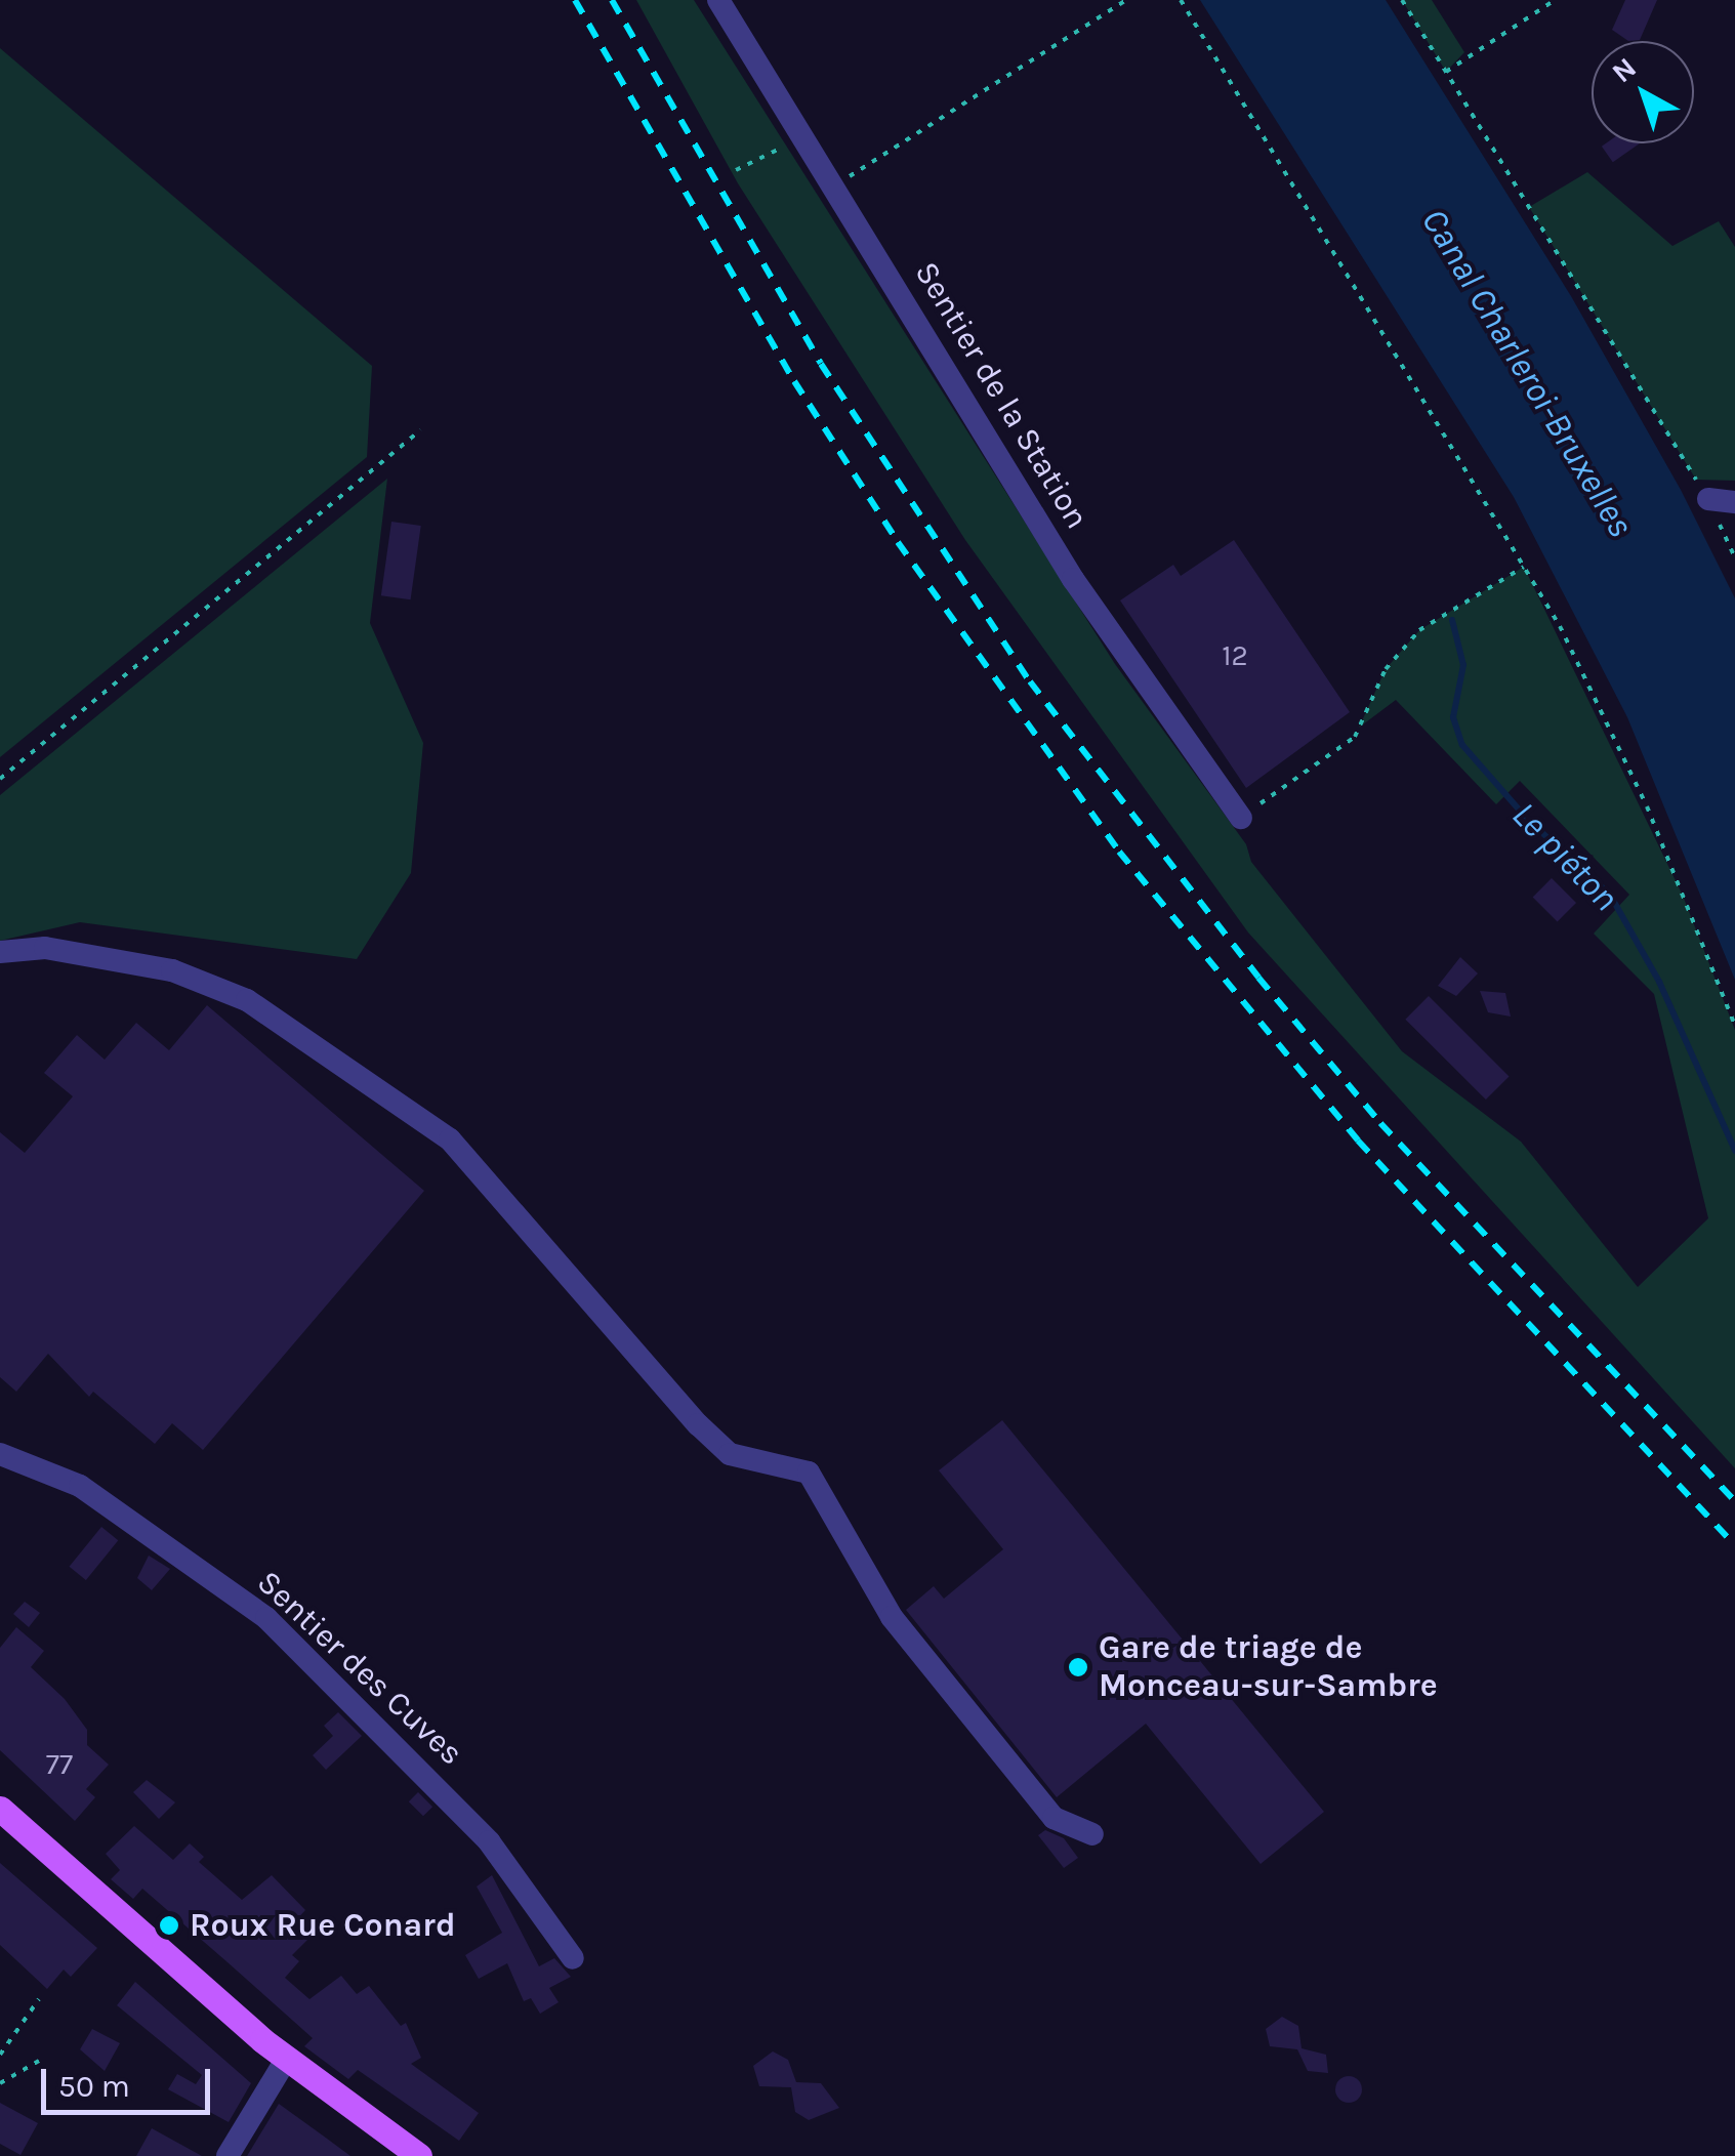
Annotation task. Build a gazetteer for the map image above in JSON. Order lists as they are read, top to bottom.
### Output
{
  "streets": {
    "street": ["Sentier de la Station", "Sentier des Cuves"]
  },
  "water": ["Canal Charleroi-Bruxelles", "Le piéton"],
  "places": ["Gare de triage de Monceau-sur-Sambre", "Roux Rue Conard"],
  "house_numbers": ["12", "77"],
  "scale_bar": "50 m",
  "north": "top left"
}
